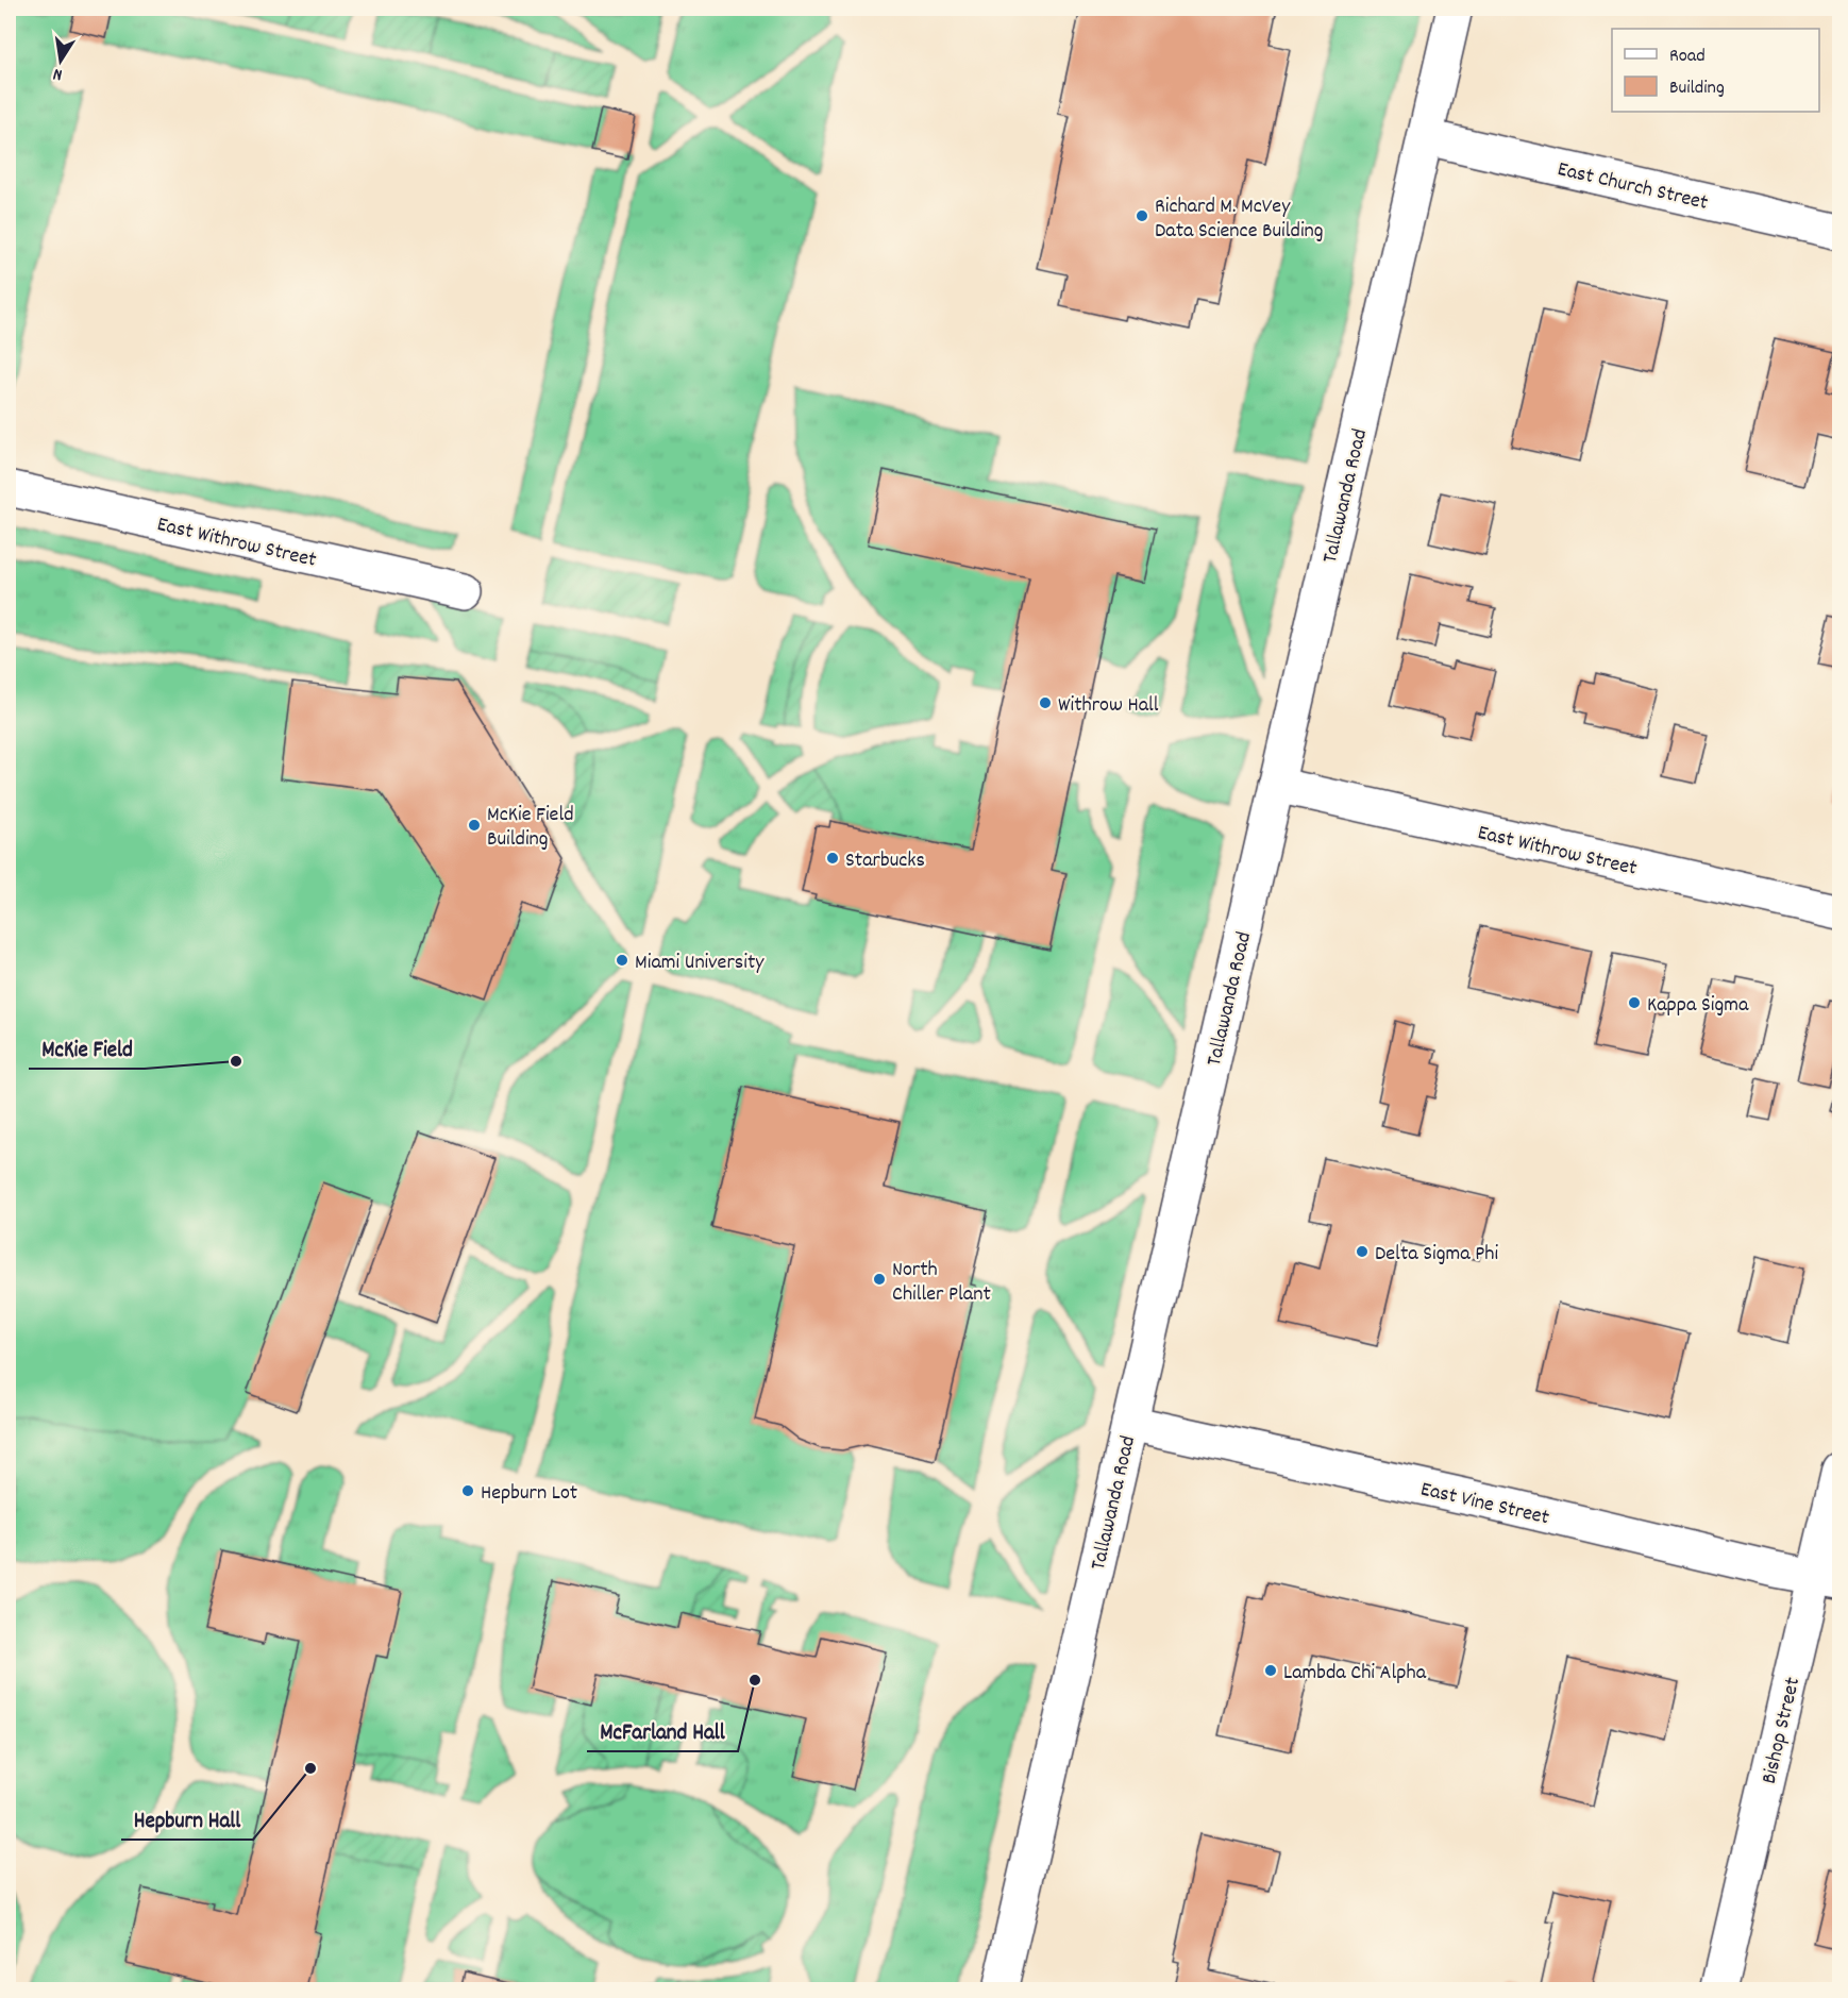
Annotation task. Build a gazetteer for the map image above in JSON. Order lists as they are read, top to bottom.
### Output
{
  "streets": {
    "street": [
      "East Church Street",
      "Tallawanda Road",
      "East Withrow Street",
      "East Vine Street",
      "Bishop Street"
    ]
  },
  "crossings": [
    ["East Church Street", "Tallawanda Road"],
    ["Tallawanda Road", "East Withrow Street"],
    ["Tallawanda Road", "East Vine Street"],
    ["East Vine Street", "Bishop Street"]
  ],
  "places": [
    "Richard M. McVey Data Science Building",
    "Withrow Hall",
    "McKie Field Building",
    "Starbucks",
    "Miami University",
    "Kappa Sigma",
    "McKie Field",
    "Delta Sigma Phi",
    "North Chiller Plant",
    "Hepburn Lot",
    "Lambda Chi Alpha",
    "McFarland Hall",
    "Hepburn Hall"
  ],
  "legend": ["Road", "Building"],
  "north": "bottom"
}
